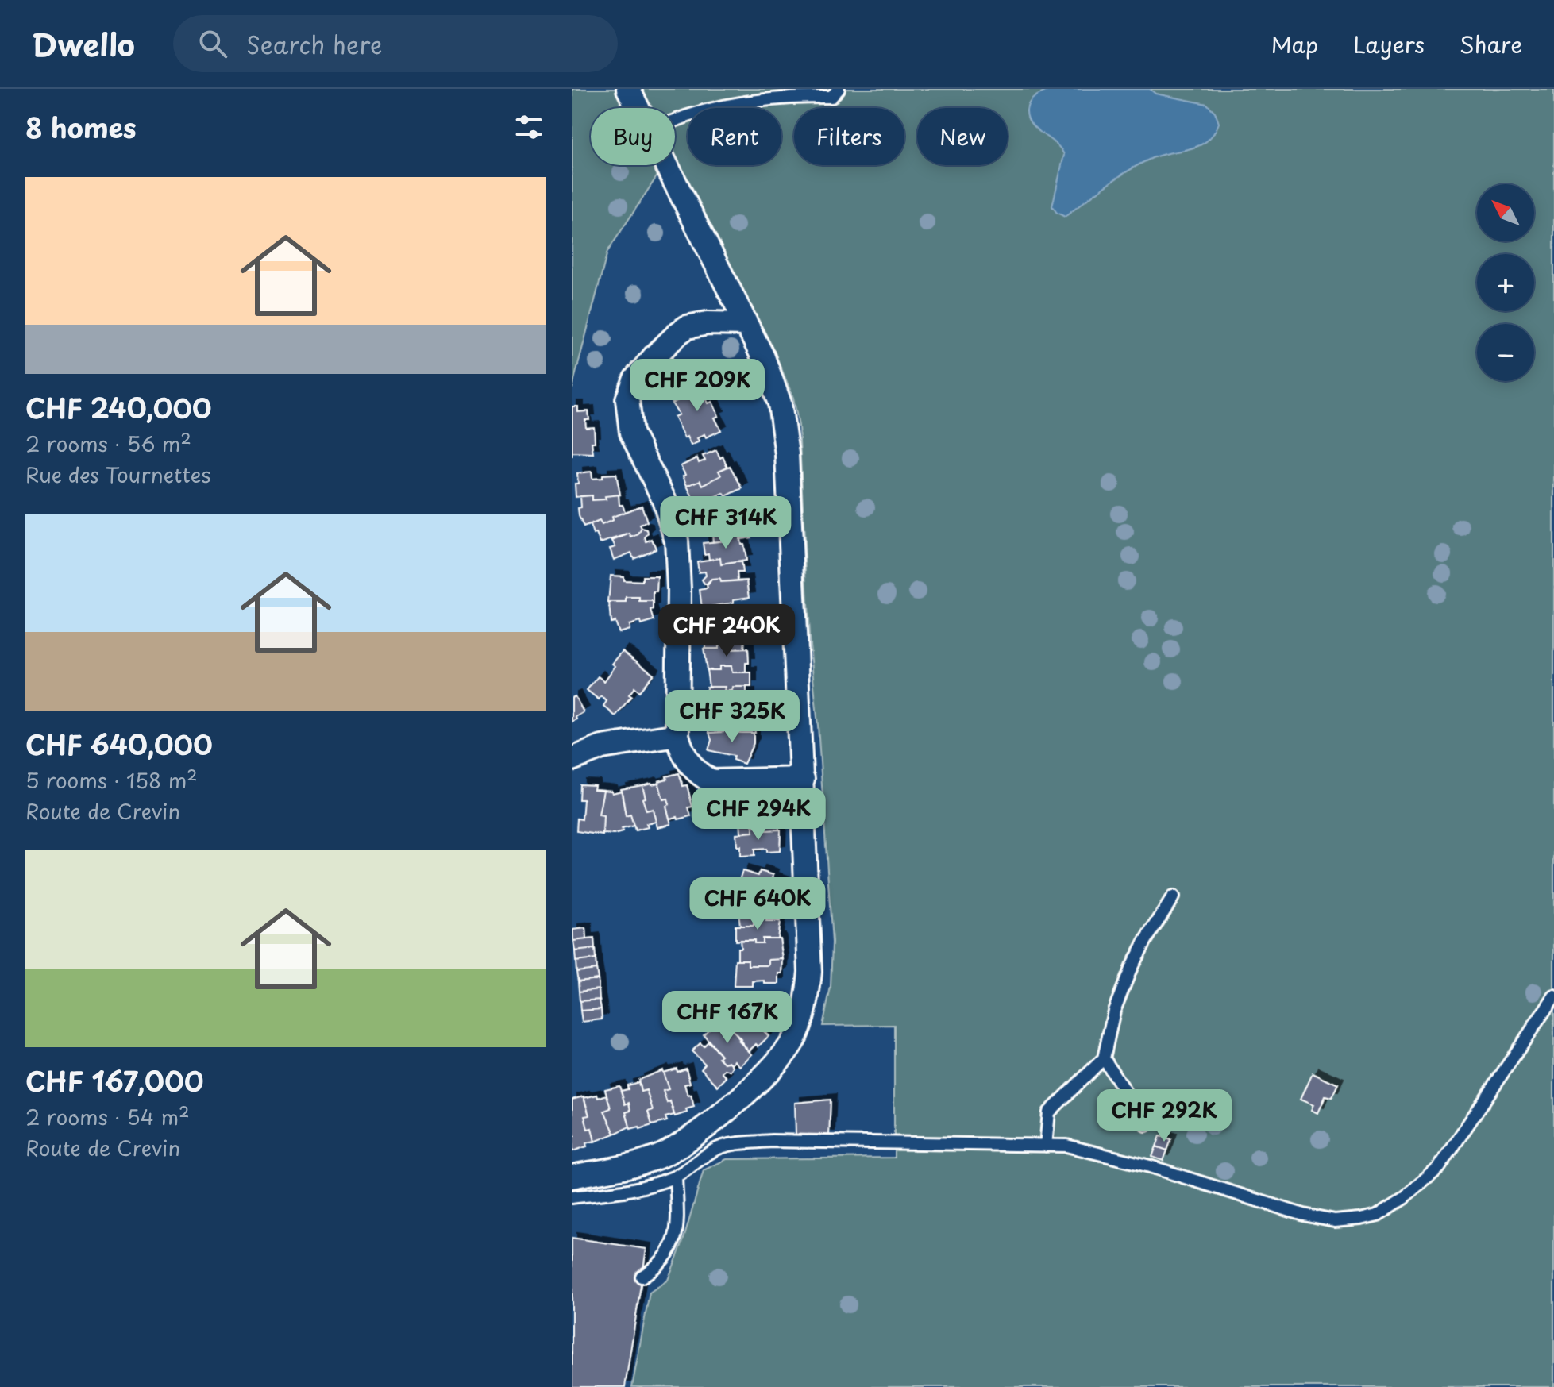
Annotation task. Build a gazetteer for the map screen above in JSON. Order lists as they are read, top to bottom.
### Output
{
  "north": "top left",
  "page": {
    "header": "Dwello",
    "search": "Search here",
    "nav": ["Map", "Layers", "Share"],
    "heading": "8 homes",
    "chip": [
      "Buy",
      "Rent",
      "Filters",
      "New"
    ],
    "list": [
      {
        "name": "CHF 240,000",
        "note": "2 rooms · 56 m² · Rue des Tournettes"
      },
      {
        "name": "CHF 640,000",
        "note": "5 rooms · 158 m² · Route de Crevin"
      },
      {
        "name": "CHF 167,000",
        "note": "2 rooms · 54 m² · Route de Crevin"
      }
    ],
    "map_buttons": ["+", "−"],
    "price": [
      "CHF 209K",
      "CHF 314K",
      "CHF 240K",
      "CHF 325K",
      "CHF 294K",
      "CHF 640K",
      "CHF 167K",
      "CHF 292K"
    ]
  }
}
